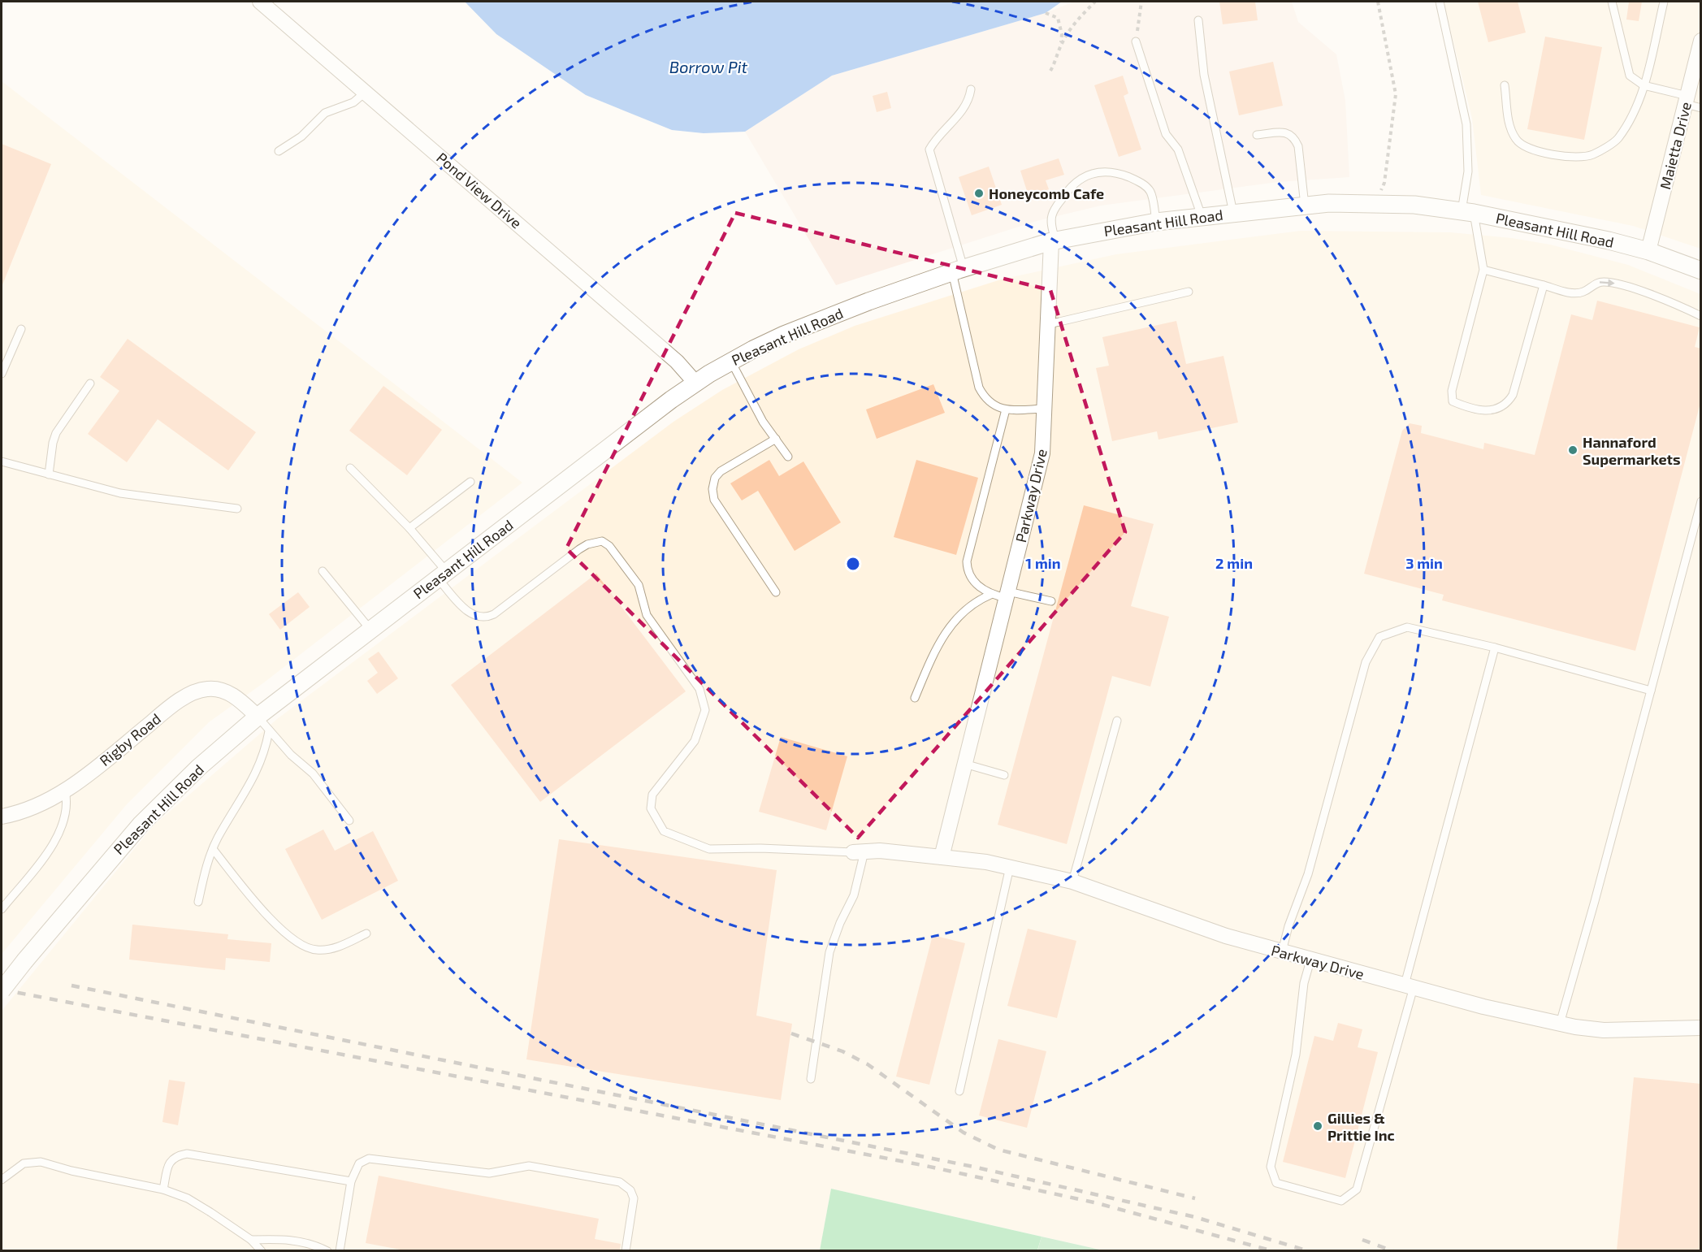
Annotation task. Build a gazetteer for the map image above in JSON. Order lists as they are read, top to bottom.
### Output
{
  "streets": {
    "street": [
      "Maietta Drive",
      "Pond View Drive",
      "Pleasant Hill Road",
      "Parkway Drive",
      "Rigby Road"
    ]
  },
  "crossings": [
    ["Maietta Drive", "Pleasant Hill Road"],
    ["Pond View Drive", "Pleasant Hill Road"],
    ["Pleasant Hill Road", "Parkway Drive"],
    ["Pleasant Hill Road", "Rigby Road"]
  ],
  "water": ["Borrow Pit"],
  "places": ["Honeycomb Cafe", "Hannaford Supermarkets", "Gillies & Prittie Inc"],
  "rings": ["1 min", "2 min", "3 min"]
}
